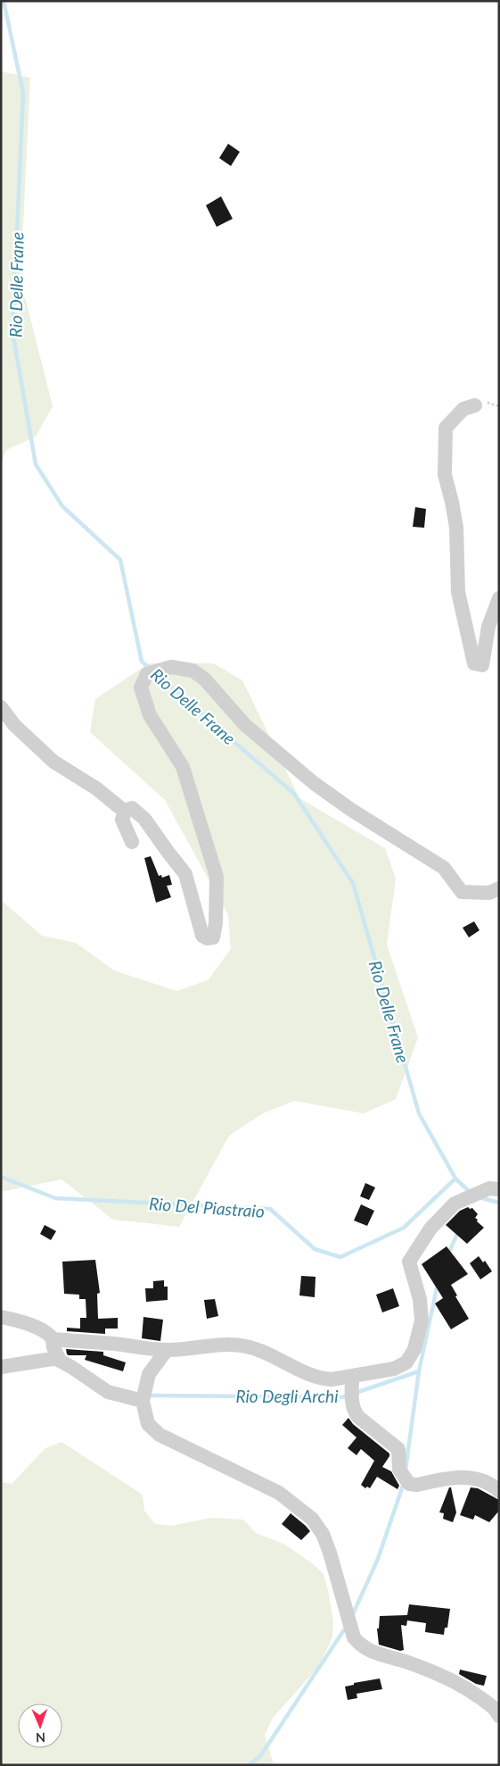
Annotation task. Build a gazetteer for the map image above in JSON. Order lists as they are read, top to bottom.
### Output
{
  "water": ["Rio Delle Frane", "Rio Del Piastraio", "Rio Degli Archi"],
  "north": "bottom"
}
